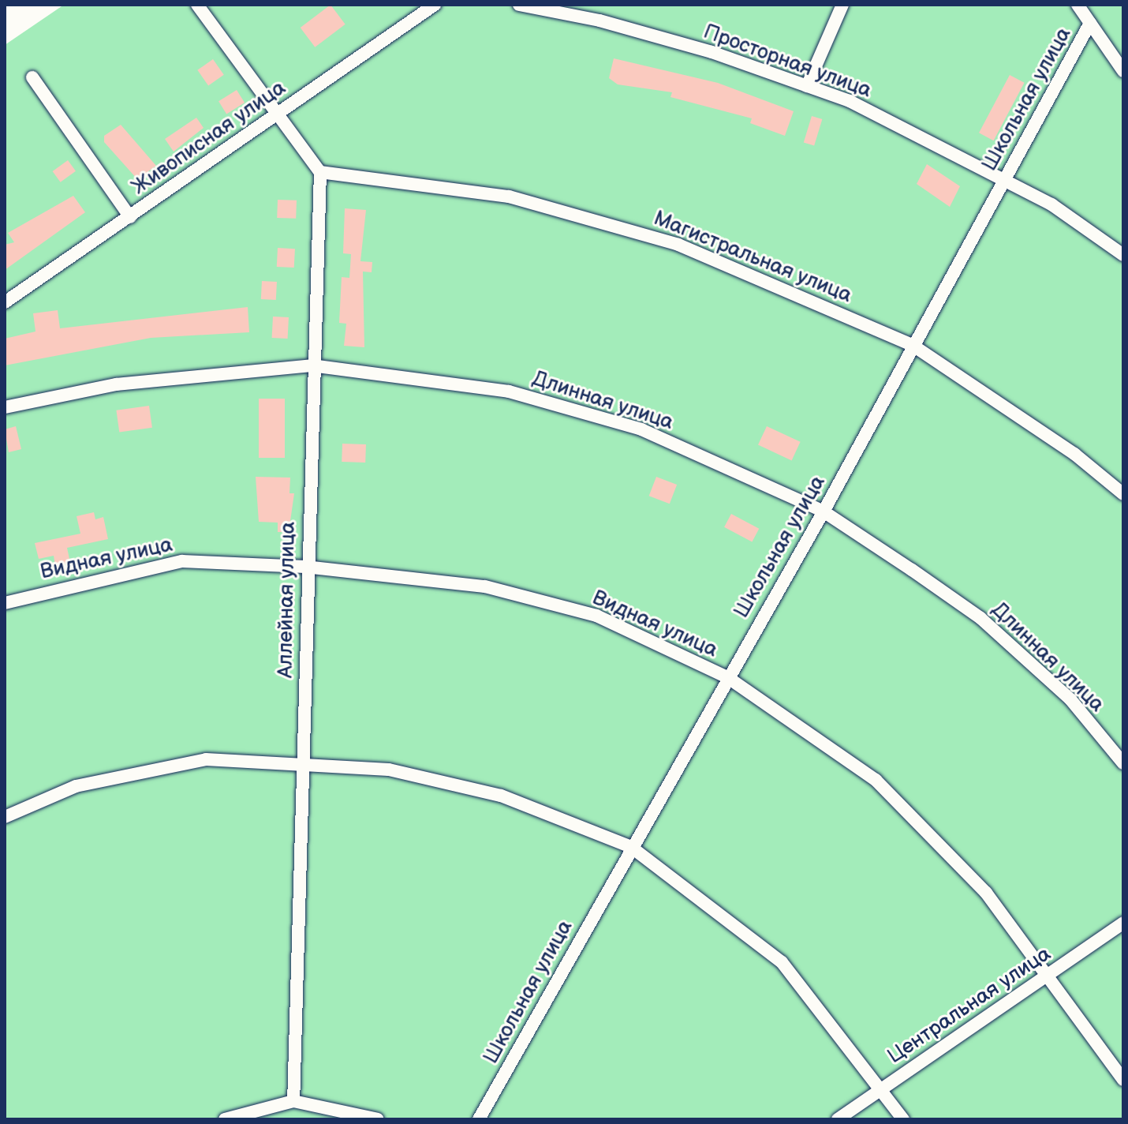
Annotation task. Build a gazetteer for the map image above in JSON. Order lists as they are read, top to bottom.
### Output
{
  "streets": {
    "street": [
      "Просторная улица",
      "Школьная улица",
      "Живописная улица",
      "Магистральная улица",
      "Длинная улица",
      "Видная улица",
      "Аллейная улица",
      "Центральная улица"
    ]
  },
  "crossings": [
    ["Просторная улица", "Школьная улица"],
    ["Школьная улица", "Магистральная улица"],
    ["Школьная улица", "Длинная улица"],
    ["Школьная улица", "Видная улица"],
    ["Магистральная улица", "Аллейная улица"],
    ["Длинная улица", "Аллейная улица"],
    ["Видная улица", "Аллейная улица"],
    ["Видная улица", "Центральная улица"]
  ]
}
